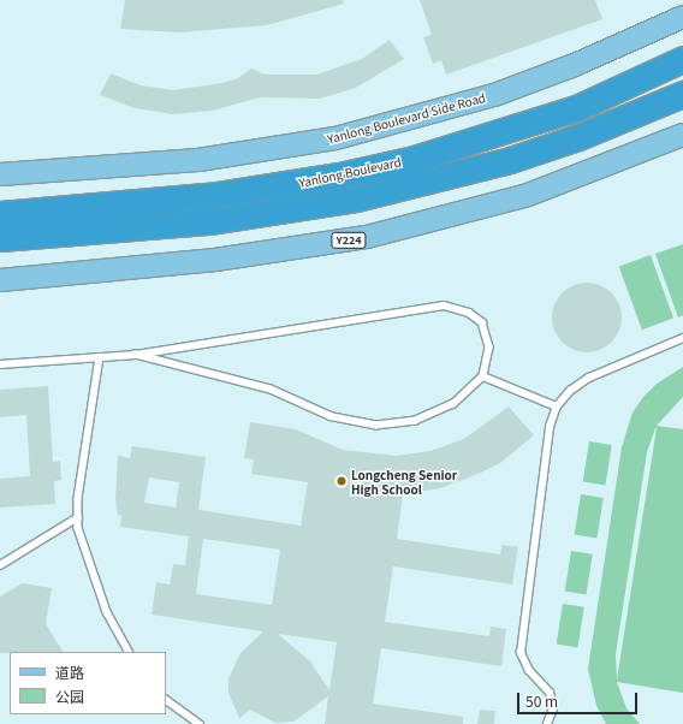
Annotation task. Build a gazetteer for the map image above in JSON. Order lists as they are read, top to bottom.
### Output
{
  "streets": {
    "highway": ["Yanlong Boulevard"],
    "main road": ["Yanlong Boulevard Side Road", "Y224"]
  },
  "places": ["Longcheng Senior High School"],
  "legend": ["道路", "公园"],
  "scale_bar": "50 m"
}
